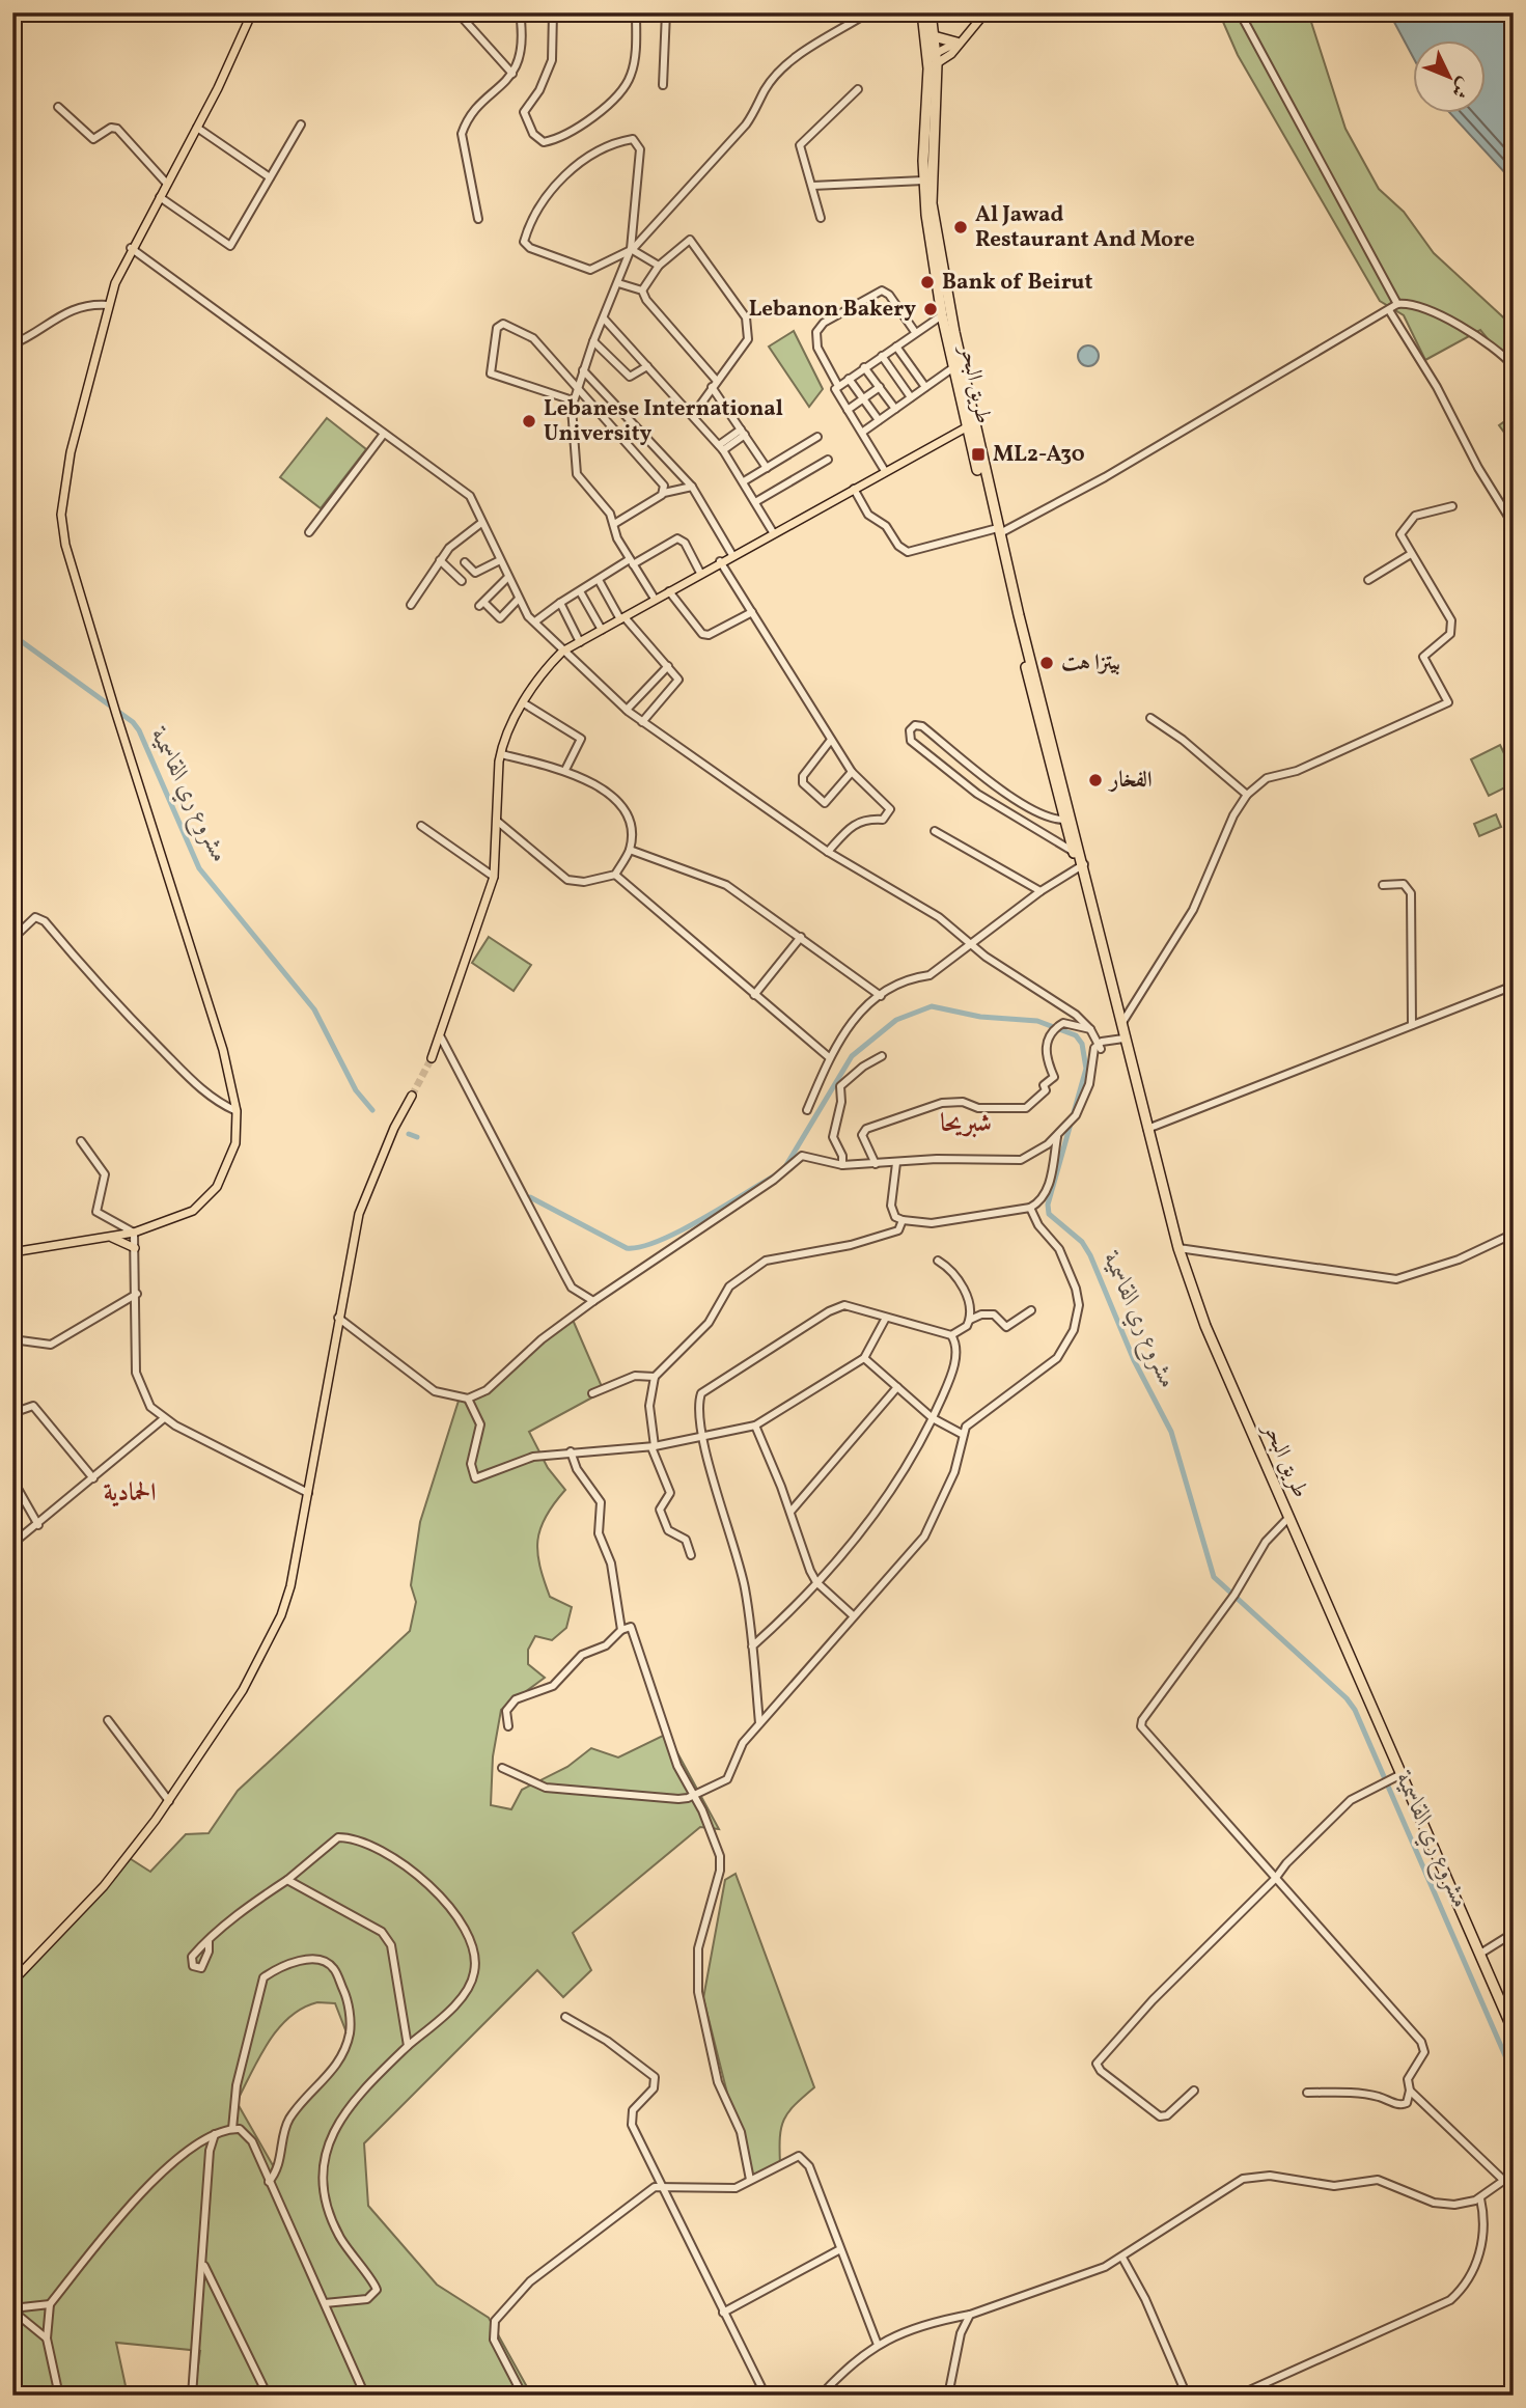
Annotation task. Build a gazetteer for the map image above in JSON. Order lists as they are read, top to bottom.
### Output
{
  "streets": {
    "highway": ["طريق البحر"]
  },
  "districts": ["شبريحا", "الحمادية"],
  "water": ["مشروع ري القاسمية"],
  "places": {
    "other": [
      "Al Jawad Restaurant And More",
      "Bank of Beirut",
      "Lebanon Bakery",
      "Lebanese International University",
      "بيتزا هت",
      "الفخار"
    ],
    "transit": ["ML2-A30"]
  },
  "north": "bottom right"
}
